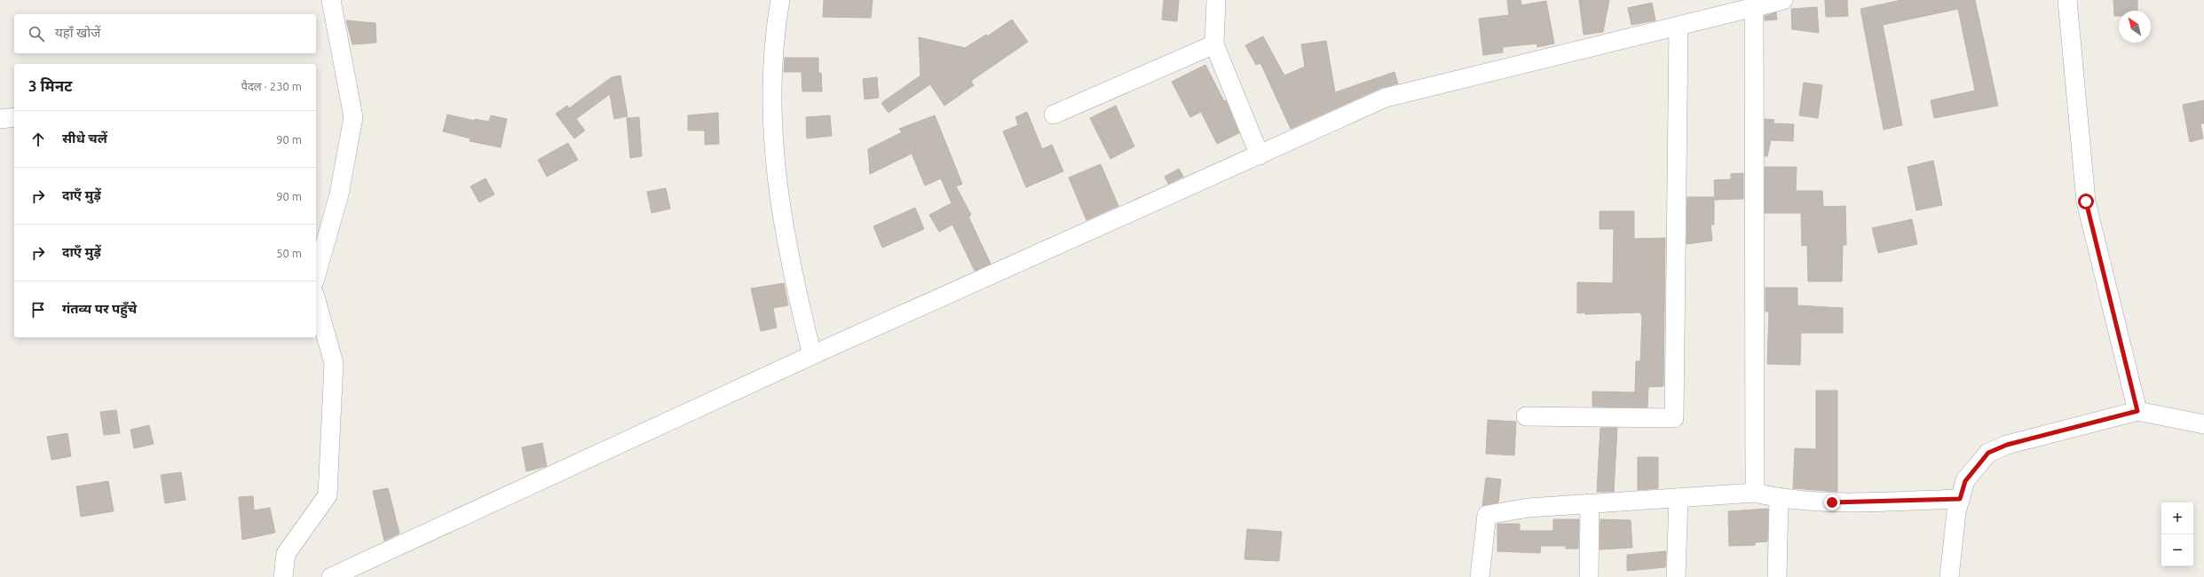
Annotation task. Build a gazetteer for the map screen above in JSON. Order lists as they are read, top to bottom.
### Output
{
  "north": "top left",
  "page": {
    "search": "यहाँ खोजें",
    "heading": ["3 मिनट", "पैदल · 230 m"],
    "list": [
      ["सीधे चलें", "90 m"],
      ["दाएँ मुड़ें", "90 m"],
      ["दाएँ मुड़ें", "50 m"],
      "गंतव्य पर पहुँचे"
    ],
    "map_buttons": ["+", "−"]
  }
}
